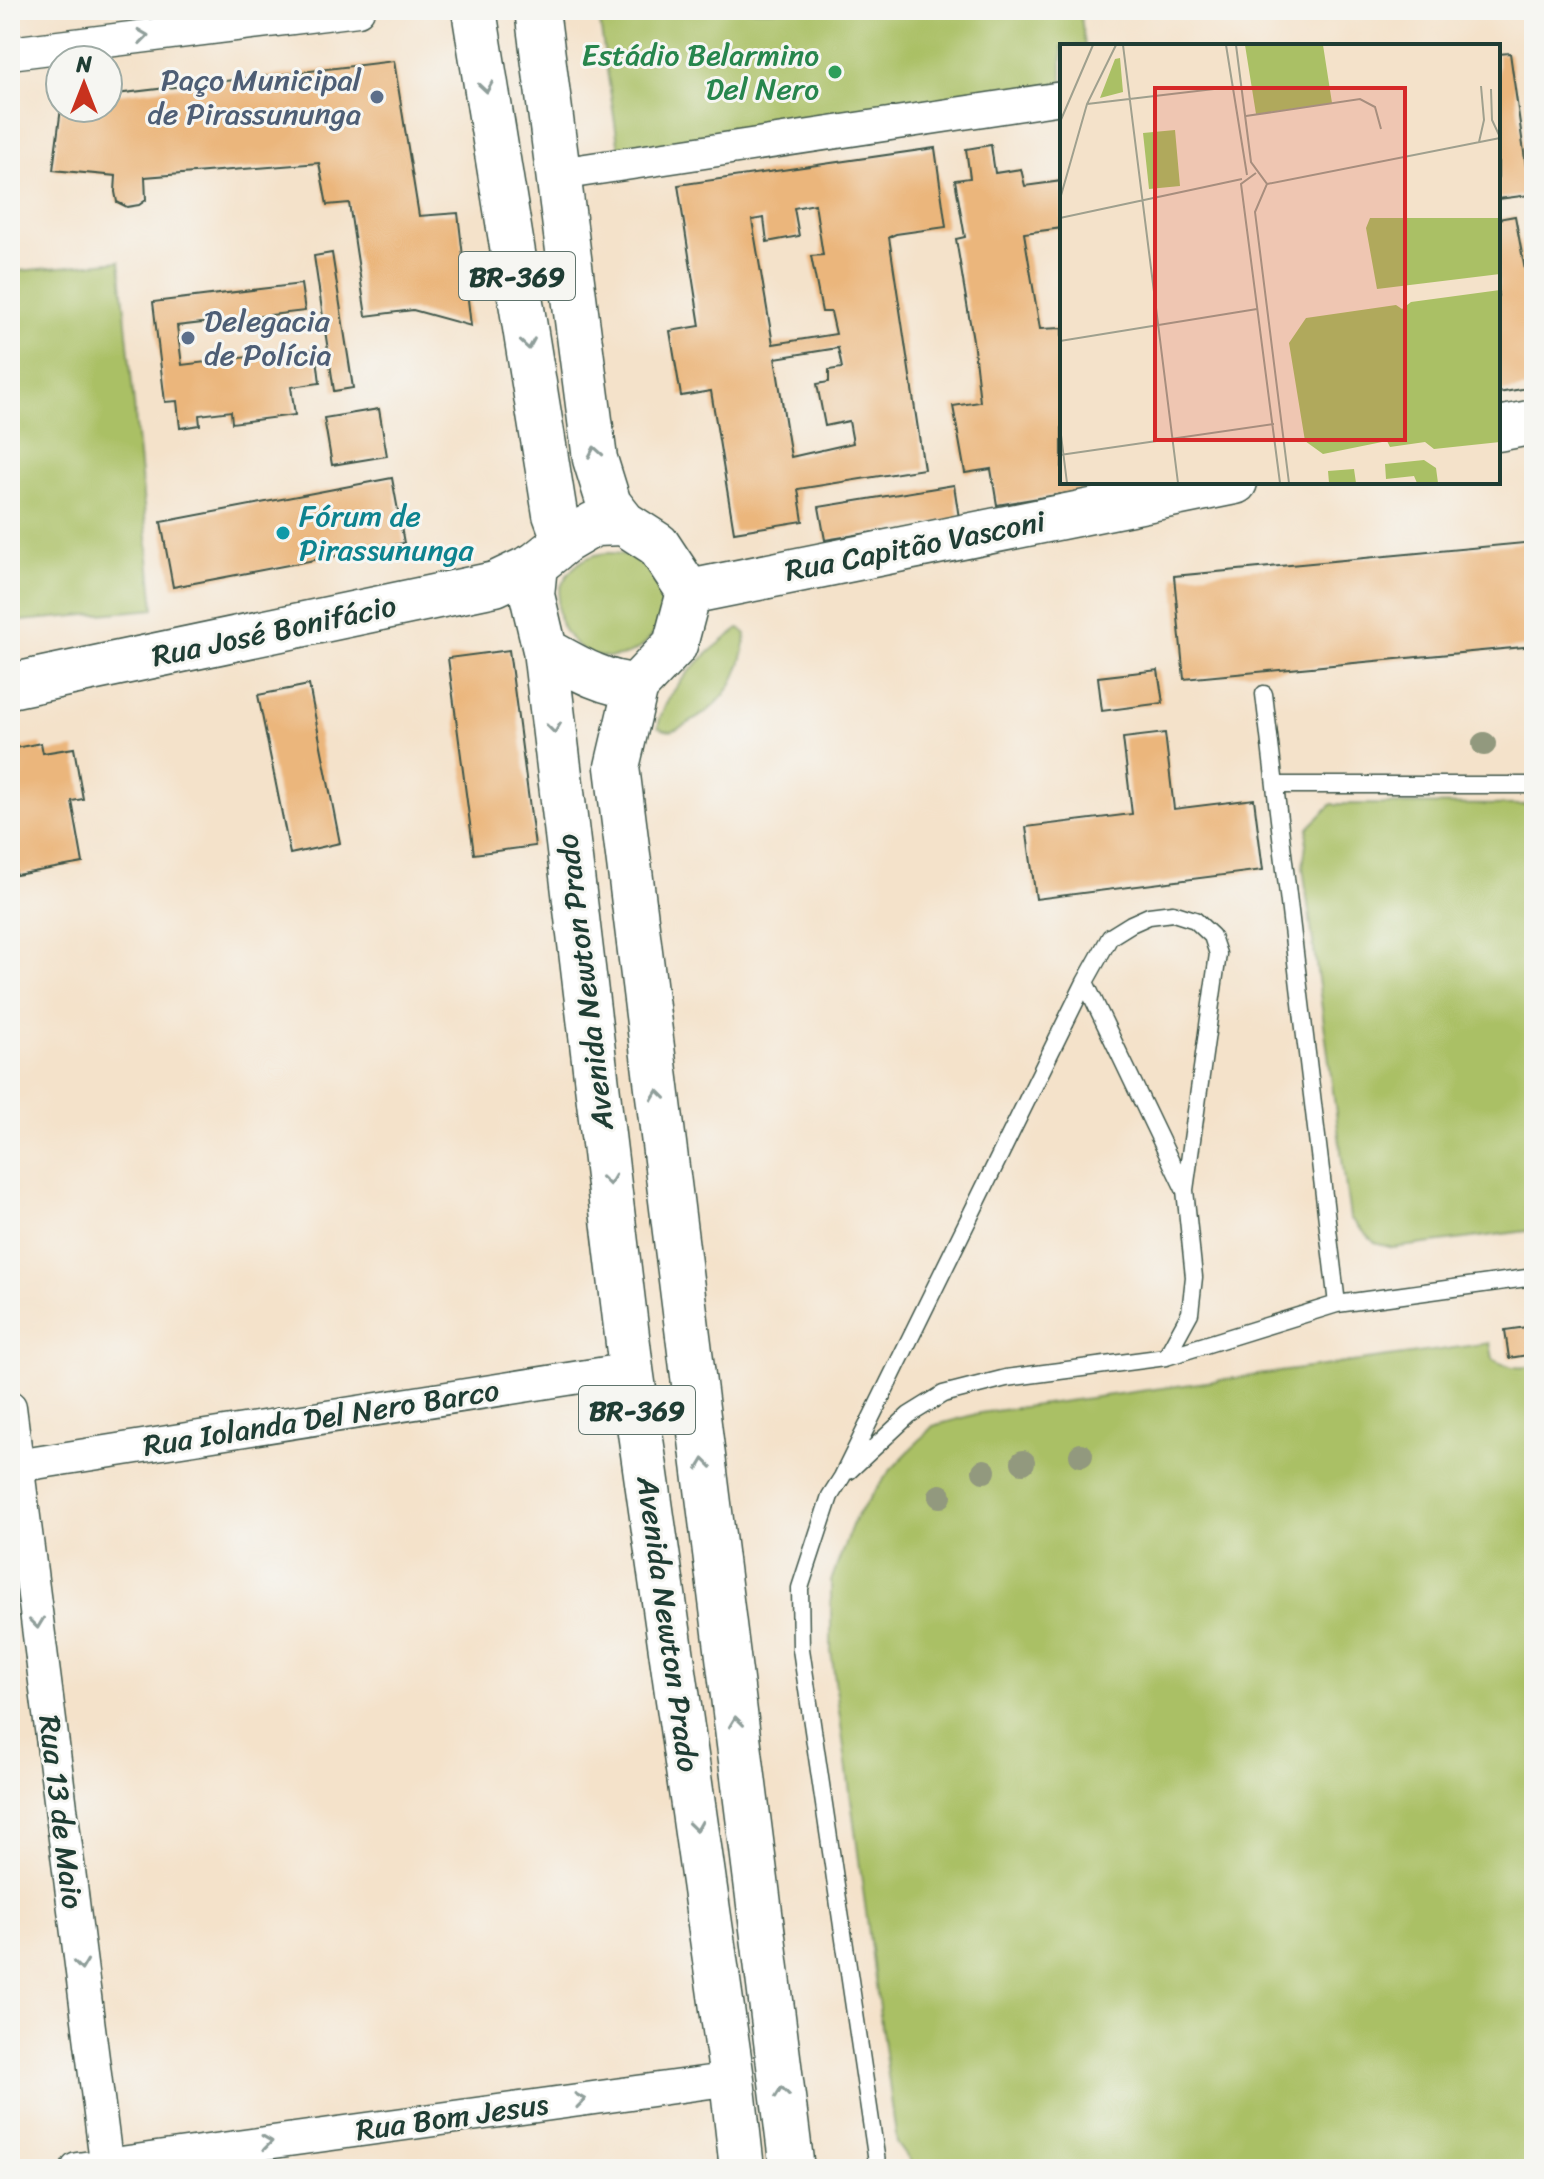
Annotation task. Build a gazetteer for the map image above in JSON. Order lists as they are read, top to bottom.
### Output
{
  "streets": {
    "main road": [
      "BR-369",
      "Rua Capitão Vasconi",
      "Rua José Bonifácio",
      "Avenida Newton Prado"
    ],
    "street": ["Rua Iolanda Del Nero Barco", "Rua 13 de Maio", "Rua Bom Jesus"]
  },
  "crossings": [
    ["BR-369", "Rua Capitão Vasconi"],
    ["BR-369", "Rua José Bonifácio"],
    ["BR-369", "Avenida Newton Prado"],
    ["Rua Capitão Vasconi", "Rua José Bonifácio"],
    ["Rua Capitão Vasconi", "Avenida Newton Prado"],
    ["Rua José Bonifácio", "Avenida Newton Prado"],
    ["Avenida Newton Prado", "Rua Iolanda Del Nero Barco"],
    ["Avenida Newton Prado", "Rua Bom Jesus"],
    ["Rua Iolanda Del Nero Barco", "Rua 13 de Maio"],
    ["Rua 13 de Maio", "Rua Bom Jesus"]
  ],
  "one_way": ["Rua 13 de Maio", "Rua Bom Jesus"],
  "places": [
    "Estádio Belarmino Del Nero",
    "Paço Municipal de Pirassununga",
    "Delegacia de Polícia",
    "Fórum de Pirassununga"
  ],
  "north": "top"
}
